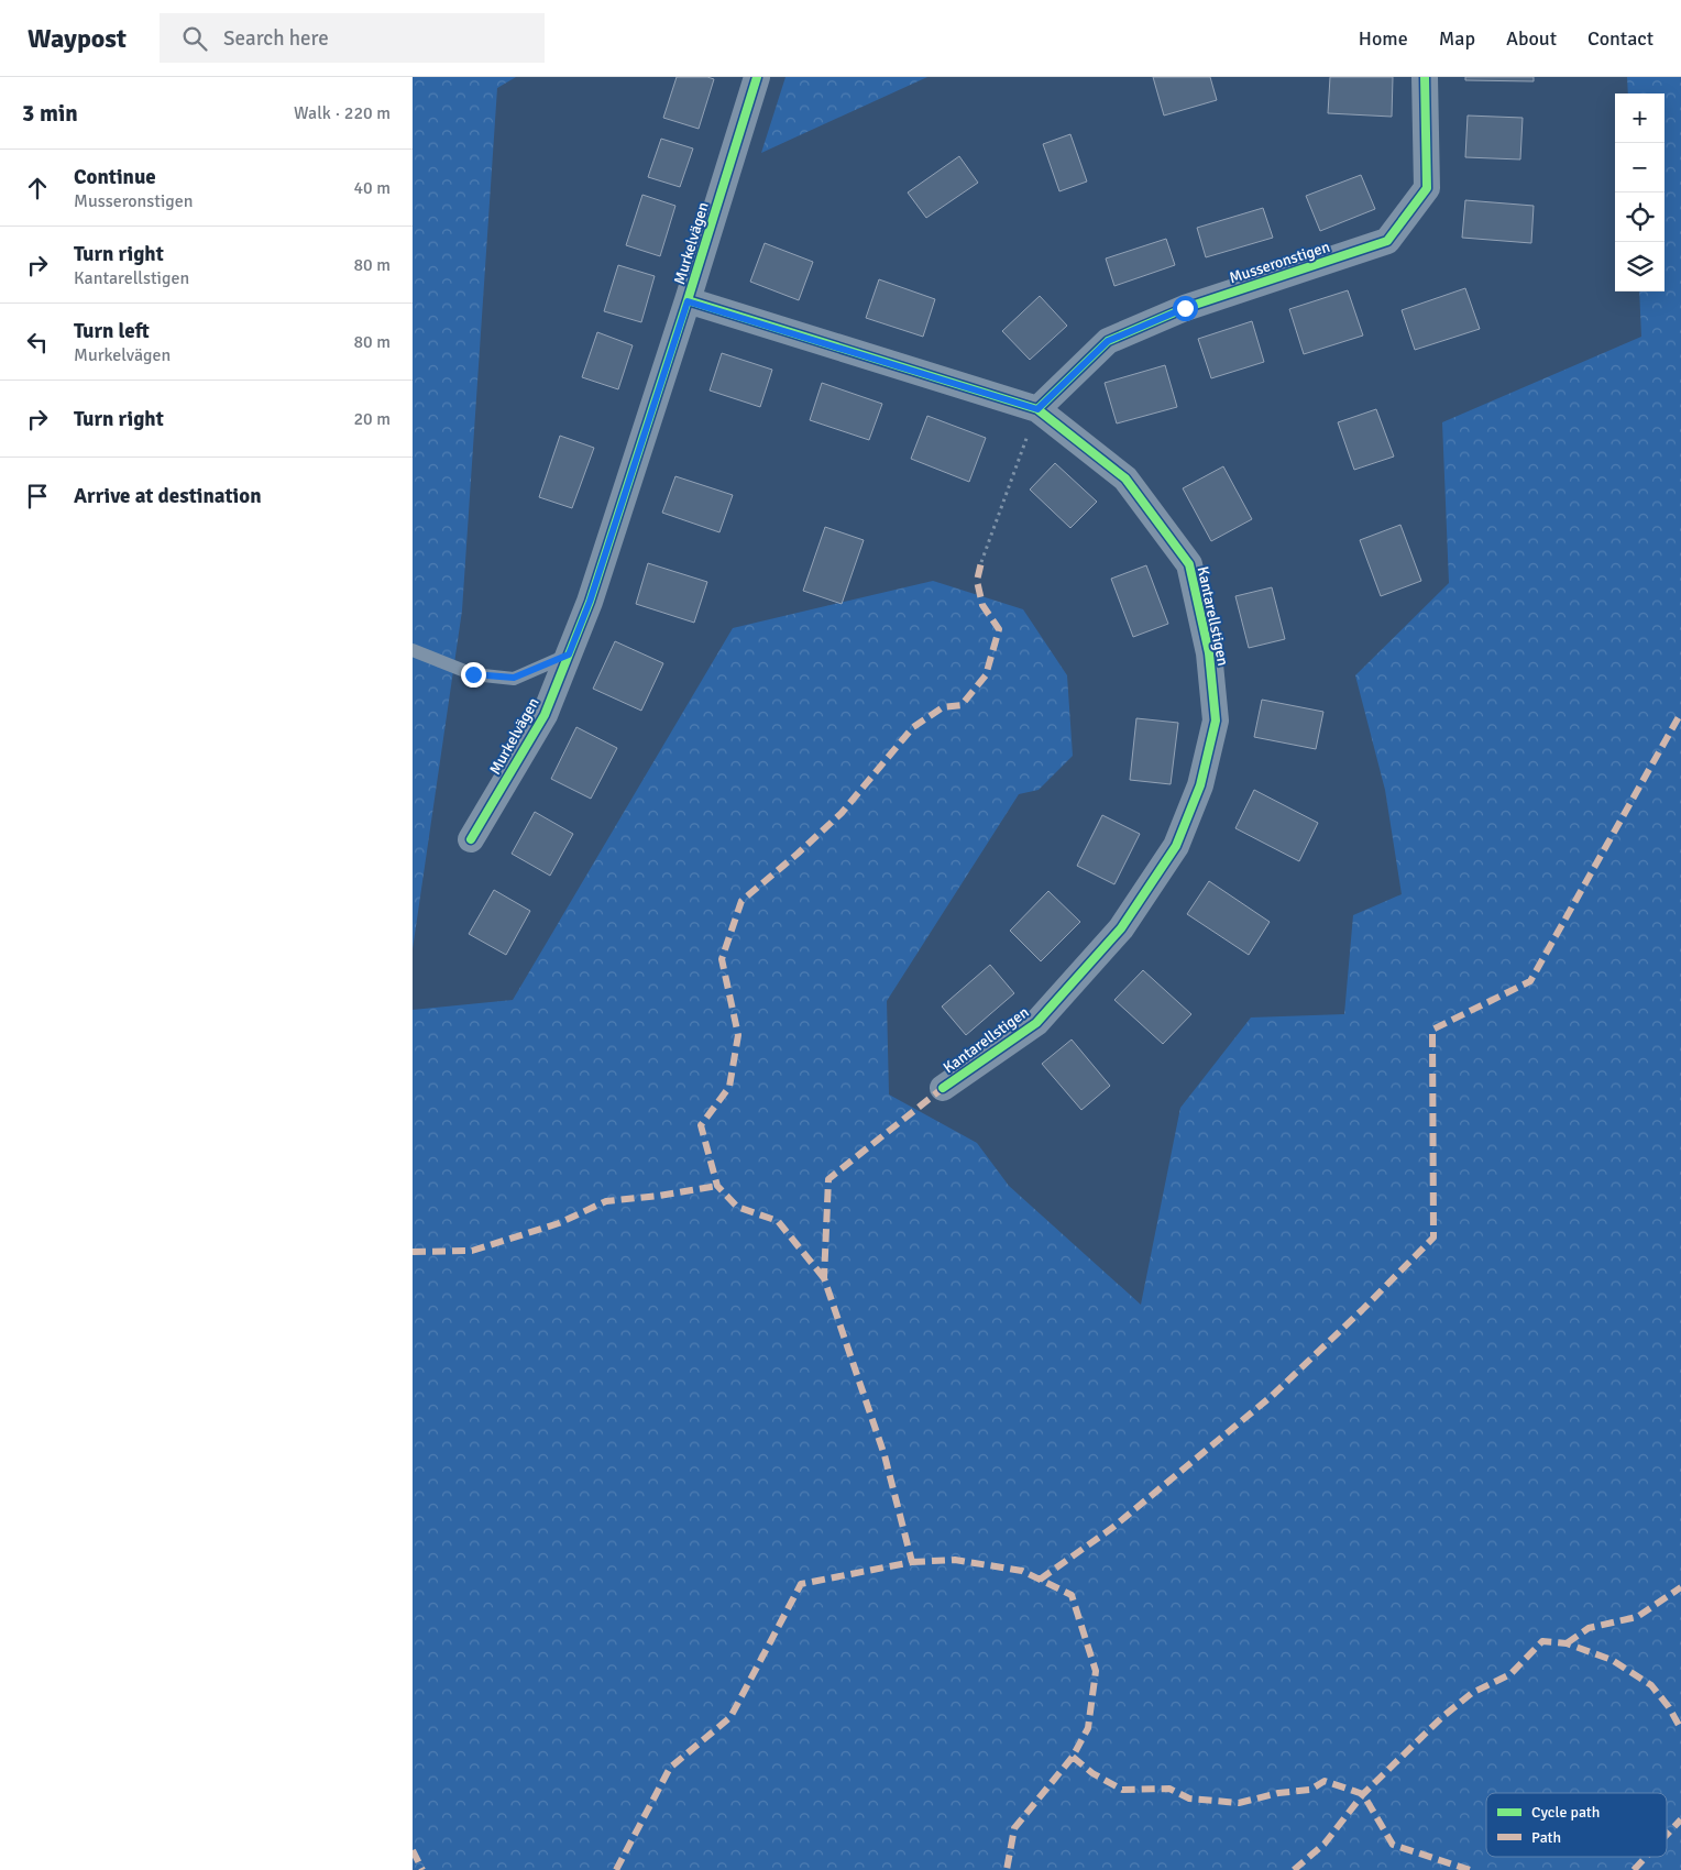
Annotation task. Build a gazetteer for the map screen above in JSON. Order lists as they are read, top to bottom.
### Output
{
  "streets": {
    "street": ["Murkelvägen", "Musseronstigen", "Kantarellstigen"]
  },
  "crossings": [
    ["Murkelvägen", "Kantarellstigen"],
    ["Musseronstigen", "Kantarellstigen"]
  ],
  "legend": ["Cycle path", "Path"],
  "page": {
    "header": "Waypost",
    "search": "Search here",
    "nav": [
      "Home",
      "Map",
      "About",
      "Contact"
    ],
    "heading": ["3 min", "Walk · 220 m"],
    "map_buttons": ["+", "−"],
    "list": [
      ["Continue", "Musseronstigen", "40 m"],
      ["Turn right", "Kantarellstigen", "80 m"],
      ["Turn left", "Murkelvägen", "80 m"],
      ["Turn right", "20 m"],
      "Arrive at destination"
    ]
  }
}
